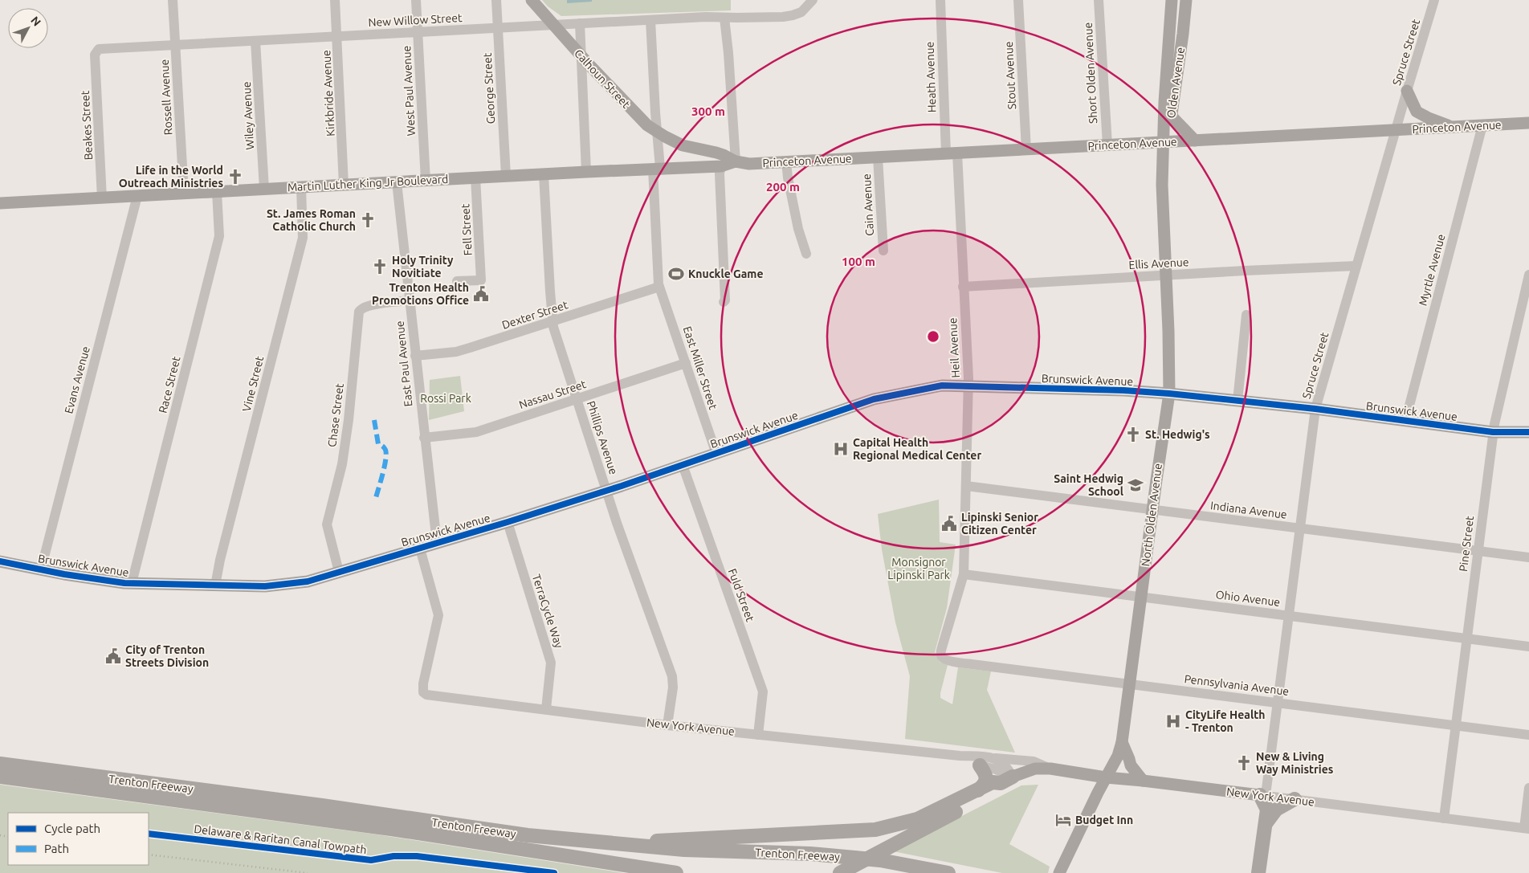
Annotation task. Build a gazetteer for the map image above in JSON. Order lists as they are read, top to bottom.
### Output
{
  "streets": {
    "highway": ["Trenton Freeway"],
    "main road": [
      "Calhoun Street",
      "Olden Avenue",
      "Princeton Avenue",
      "Martin Luther King Jr Boulevard",
      "Brunswick Avenue",
      "North Olden Avenue",
      "New York Avenue"
    ],
    "street": [
      "New Willow Street",
      "Spruce Street",
      "Short Olden Avenue",
      "Stout Avenue",
      "Heath Avenue",
      "George Street",
      "West Paul Avenue",
      "Kirkbride Avenue",
      "Rossell Avenue",
      "Wiley Avenue",
      "Beakes Street",
      "Cain Avenue",
      "Fell Street",
      "Ellis Avenue",
      "Myrtle Avenue",
      "Dexter Street",
      "Heil Avenue",
      "East Paul Avenue",
      "East Miller Street",
      "Evans Avenue",
      "Vine Street",
      "Race Street",
      "Nassau Street",
      "Chase Street",
      "Phillips Avenue",
      "Indiana Avenue",
      "Pine Street",
      "Fuld Street",
      "Ohio Avenue",
      "TerraCycle Way",
      "Pennsylvania Avenue"
    ],
    "cycle path": ["Delaware & Raritan Canal Towpath"]
  },
  "crossings": [
    ["New Willow Street", "Calhoun Street"],
    ["New Willow Street", "George Street"],
    ["New Willow Street", "West Paul Avenue"],
    ["New Willow Street", "Kirkbride Avenue"],
    ["New Willow Street", "Rossell Avenue"],
    ["New Willow Street", "Wiley Avenue"],
    ["New Willow Street", "Beakes Street"],
    ["New Willow Street", "East Miller Street"],
    ["Spruce Street", "Princeton Avenue"],
    ["Spruce Street", "Ellis Avenue"],
    ["Spruce Street", "Brunswick Avenue"],
    ["Spruce Street", "Indiana Avenue"],
    ["Spruce Street", "Ohio Avenue"],
    ["Spruce Street", "Pennsylvania Avenue"],
    ["Spruce Street", "New York Avenue"],
    ["Short Olden Avenue", "Princeton Avenue"],
    ["Stout Avenue", "Princeton Avenue"],
    ["Heath Avenue", "Princeton Avenue"],
    ["Heath Avenue", "Heil Avenue"],
    ["Calhoun Street", "Princeton Avenue"],
    ["Calhoun Street", "Martin Luther King Jr Boulevard"],
    ["Calhoun Street", "East Miller Street"],
    ["Olden Avenue", "Princeton Avenue"],
    ["Olden Avenue", "North Olden Avenue"],
    ["George Street", "Martin Luther King Jr Boulevard"],
    ["West Paul Avenue", "Martin Luther King Jr Boulevard"],
    ["Kirkbride Avenue", "Martin Luther King Jr Boulevard"],
    ["Rossell Avenue", "Martin Luther King Jr Boulevard"],
    ["Wiley Avenue", "Martin Luther King Jr Boulevard"],
    ["Beakes Street", "Martin Luther King Jr Boulevard"],
    ["Princeton Avenue", "Martin Luther King Jr Boulevard"],
    ["Princeton Avenue", "Cain Avenue"],
    ["Princeton Avenue", "Myrtle Avenue"],
    ["Princeton Avenue", "Heil Avenue"],
    ["Princeton Avenue", "North Olden Avenue"],
    ["Martin Luther King Jr Boulevard", "Fell Street"],
    ["Martin Luther King Jr Boulevard", "East Paul Avenue"],
    ["Martin Luther King Jr Boulevard", "East Miller Street"],
    ["Martin Luther King Jr Boulevard", "Evans Avenue"],
    ["Martin Luther King Jr Boulevard", "Vine Street"],
    ["Martin Luther King Jr Boulevard", "Race Street"],
    ["Martin Luther King Jr Boulevard", "Phillips Avenue"],
    ["Ellis Avenue", "Heil Avenue"],
    ["Ellis Avenue", "North Olden Avenue"],
    ["Myrtle Avenue", "Brunswick Avenue"],
    ["Dexter Street", "East Paul Avenue"],
    ["Dexter Street", "East Miller Street"],
    ["Dexter Street", "Phillips Avenue"],
    ["Heil Avenue", "Brunswick Avenue"],
    ["Heil Avenue", "Indiana Avenue"],
    ["Heil Avenue", "Ohio Avenue"],
    ["Heil Avenue", "Pennsylvania Avenue"],
    ["East Paul Avenue", "Brunswick Avenue"],
    ["East Paul Avenue", "Nassau Street"],
    ["East Paul Avenue", "Chase Street"],
    ["East Miller Street", "Brunswick Avenue"],
    ["East Miller Street", "Nassau Street"],
    ["Evans Avenue", "Brunswick Avenue"],
    ["Brunswick Avenue", "Vine Street"],
    ["Brunswick Avenue", "Race Street"],
    ["Brunswick Avenue", "Chase Street"],
    ["Brunswick Avenue", "Phillips Avenue"],
    ["Brunswick Avenue", "North Olden Avenue"],
    ["Brunswick Avenue", "Pine Street"],
    ["Brunswick Avenue", "Fuld Street"],
    ["Brunswick Avenue", "TerraCycle Way"],
    ["Brunswick Avenue", "New York Avenue"],
    ["Nassau Street", "Phillips Avenue"],
    ["Phillips Avenue", "New York Avenue"],
    ["Indiana Avenue", "North Olden Avenue"],
    ["Indiana Avenue", "Pine Street"],
    ["North Olden Avenue", "Ohio Avenue"],
    ["North Olden Avenue", "Pennsylvania Avenue"],
    ["North Olden Avenue", "New York Avenue"],
    ["Pine Street", "Ohio Avenue"],
    ["Pine Street", "Pennsylvania Avenue"],
    ["Pine Street", "New York Avenue"],
    ["Fuld Street", "New York Avenue"],
    ["TerraCycle Way", "New York Avenue"]
  ],
  "parks": ["Rossi Park", "Monsignor Lipinski Park"],
  "places": {
    "church": [
      "Life in the World Outreach Ministries",
      "St. James Roman Catholic Church",
      "Holy Trinity Novitiate",
      "St. Hedwig's",
      "New & Living Way Ministries"
    ],
    "sports": ["Knuckle Game"],
    "public building": ["Trenton Health Promotions Office", "Lipinski Senior Citizen Center", "City of Trenton Streets Division"],
    "hospital": ["Capital Health Regional Medical Center", "CityLife Health - Trenton"],
    "school or university": ["Saint Hedwig School"],
    "hotel": ["Budget Inn"]
  },
  "legend": ["Cycle path", "Path"],
  "north": "top right",
  "rings": ["300 m", "200 m", "100 m"]
}
